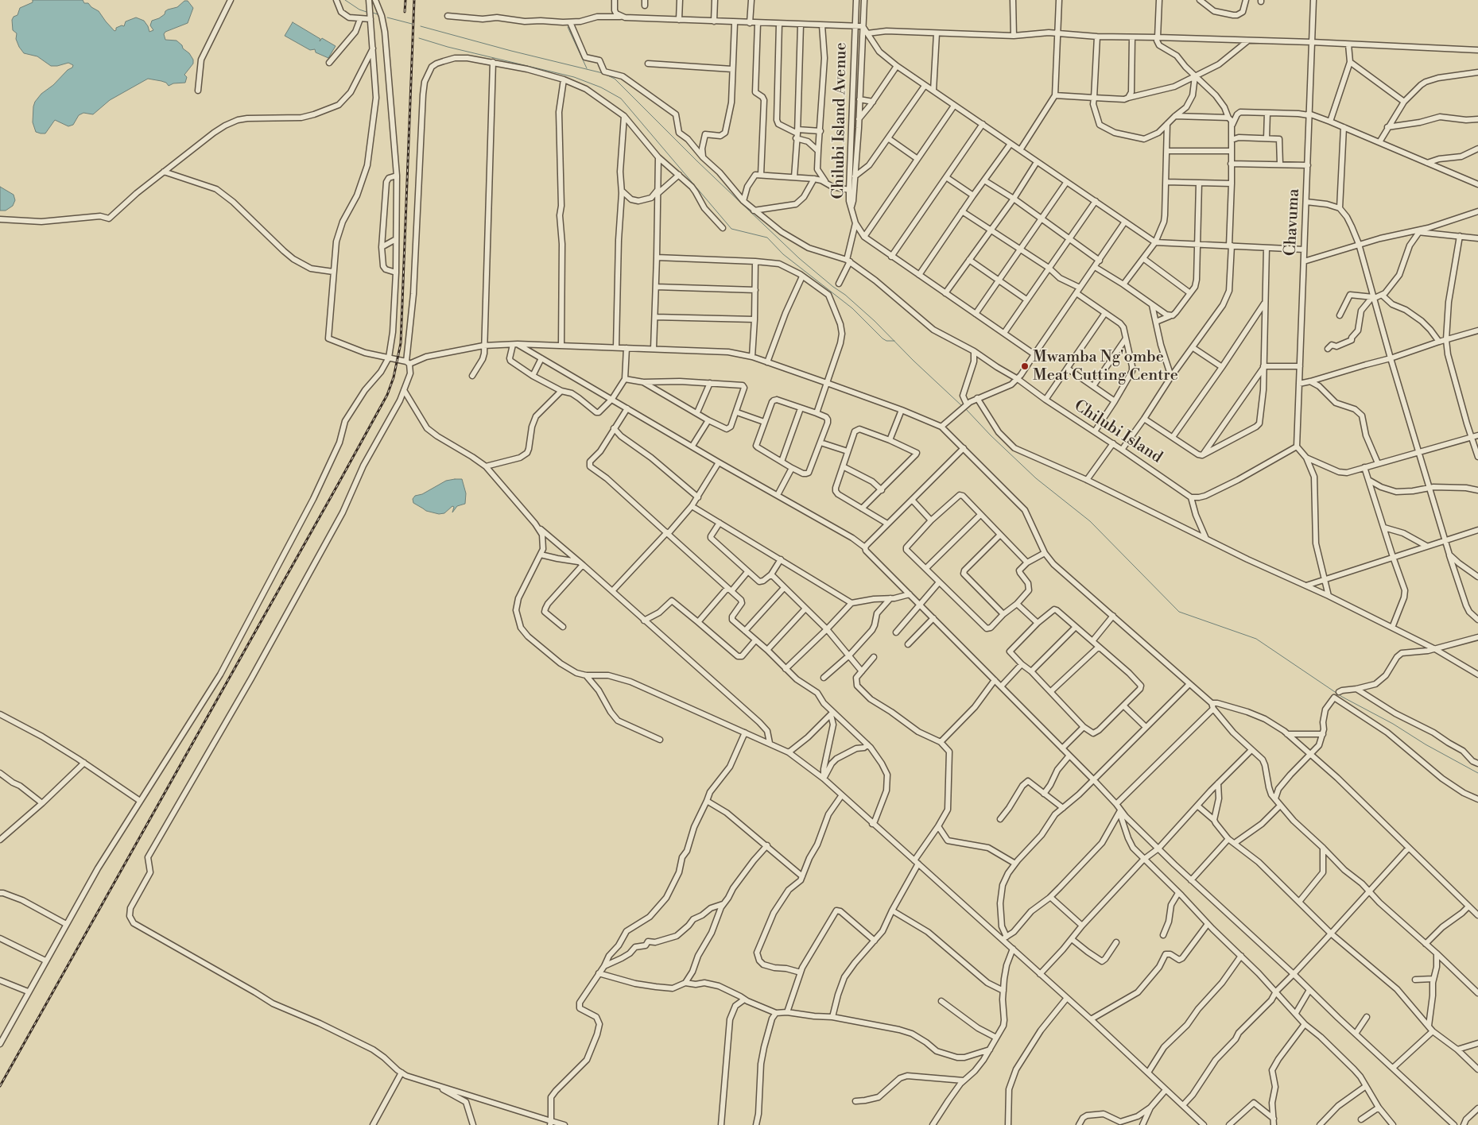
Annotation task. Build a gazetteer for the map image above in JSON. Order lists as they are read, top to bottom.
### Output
{
  "streets": {
    "street": ["Chilubi Island Avenue", "Chavuma", "Chilubi Island"]
  },
  "places": ["Mwamba Ng'ombe Meat Cutting Centre"]
}
